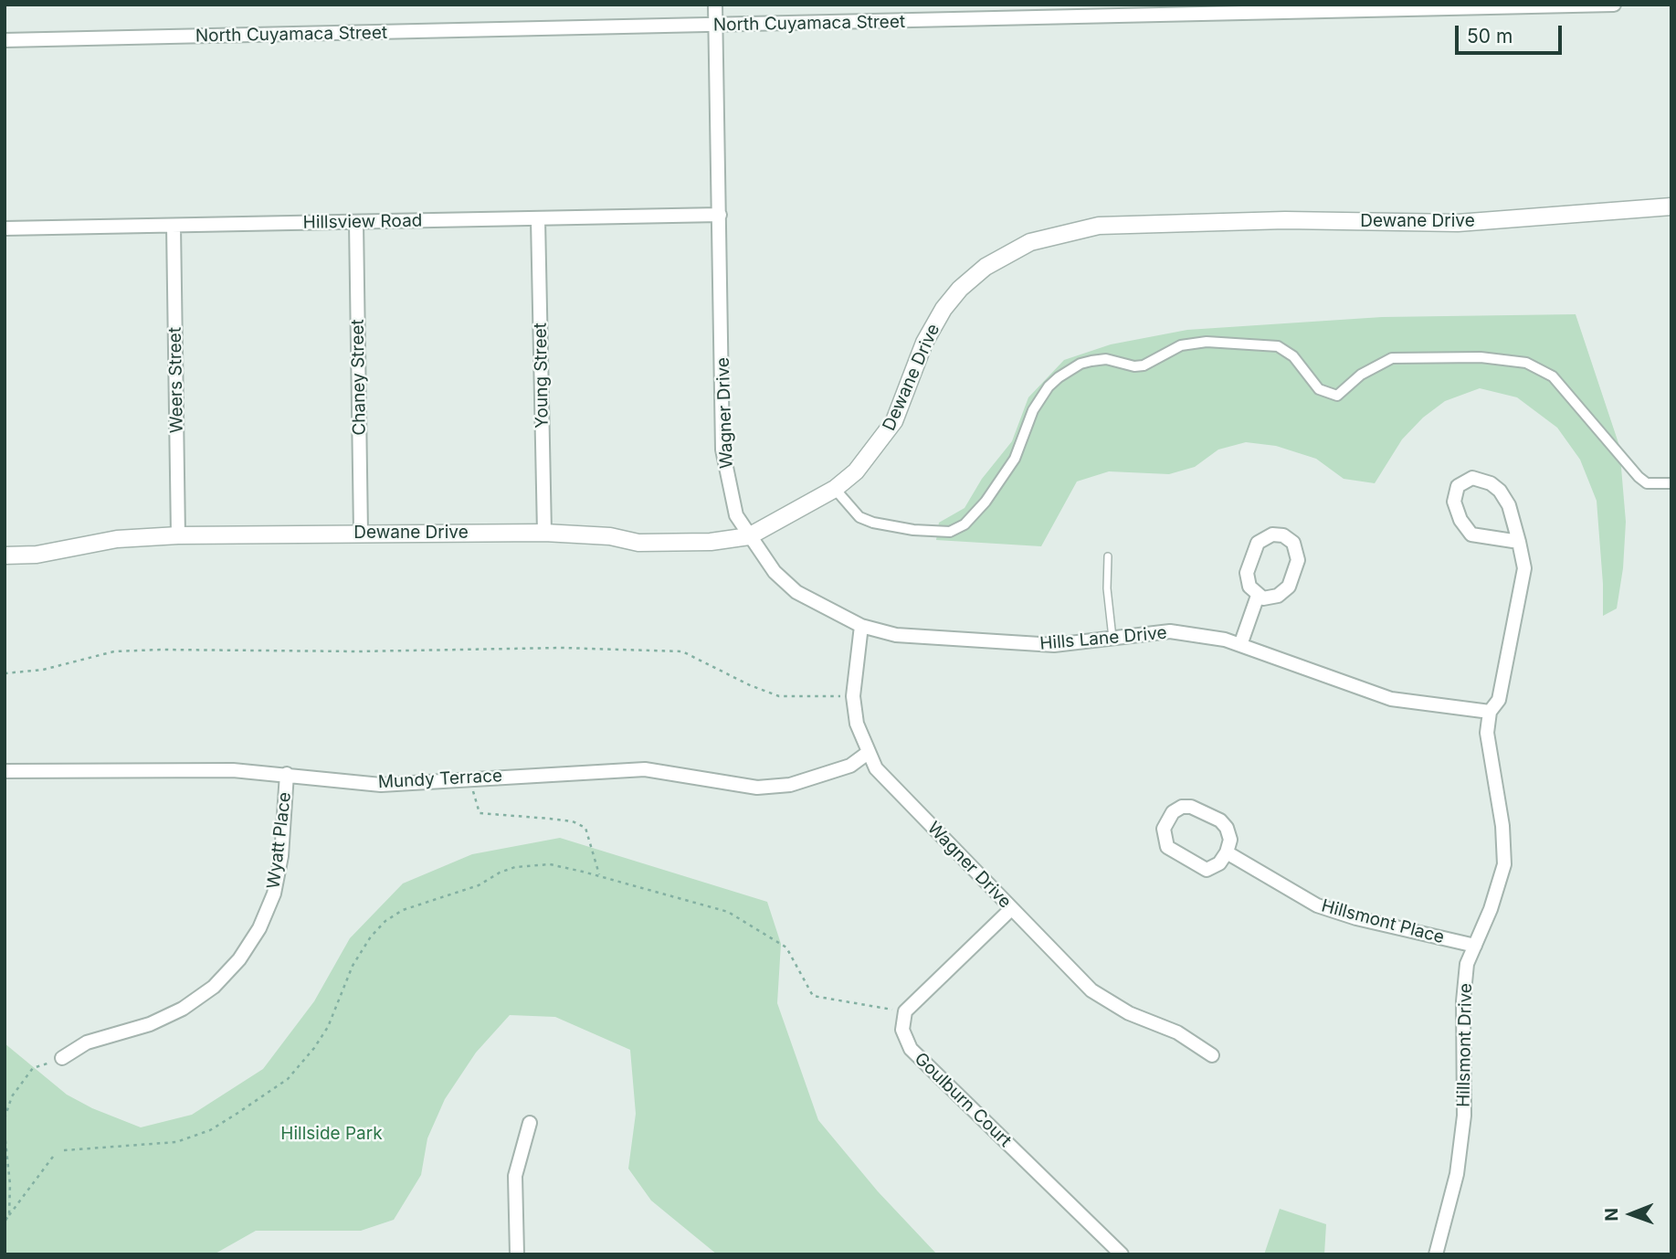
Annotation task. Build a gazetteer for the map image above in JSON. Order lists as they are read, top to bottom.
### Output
{
  "streets": {
    "street": [
      "North Cuyamaca Street",
      "Dewane Drive",
      "Hillsview Road",
      "Young Street",
      "Chaney Street",
      "Weers Street",
      "Wagner Drive",
      "Hills Lane Drive",
      "Mundy Terrace",
      "Wyatt Place",
      "Hillsmont Place",
      "Hillsmont Drive",
      "Goulburn Court"
    ]
  },
  "crossings": [
    ["North Cuyamaca Street", "Wagner Drive"],
    ["Dewane Drive", "Young Street"],
    ["Dewane Drive", "Chaney Street"],
    ["Dewane Drive", "Weers Street"],
    ["Dewane Drive", "Wagner Drive"],
    ["Hillsview Road", "Young Street"],
    ["Hillsview Road", "Chaney Street"],
    ["Hillsview Road", "Weers Street"],
    ["Hillsview Road", "Wagner Drive"],
    ["Wagner Drive", "Hills Lane Drive"],
    ["Wagner Drive", "Mundy Terrace"],
    ["Hills Lane Drive", "Hillsmont Drive"],
    ["Mundy Terrace", "Wyatt Place"],
    ["Hillsmont Place", "Hillsmont Drive"]
  ],
  "parks": ["Hillside Park"],
  "scale_bar": "50 m",
  "north": "left"
}
